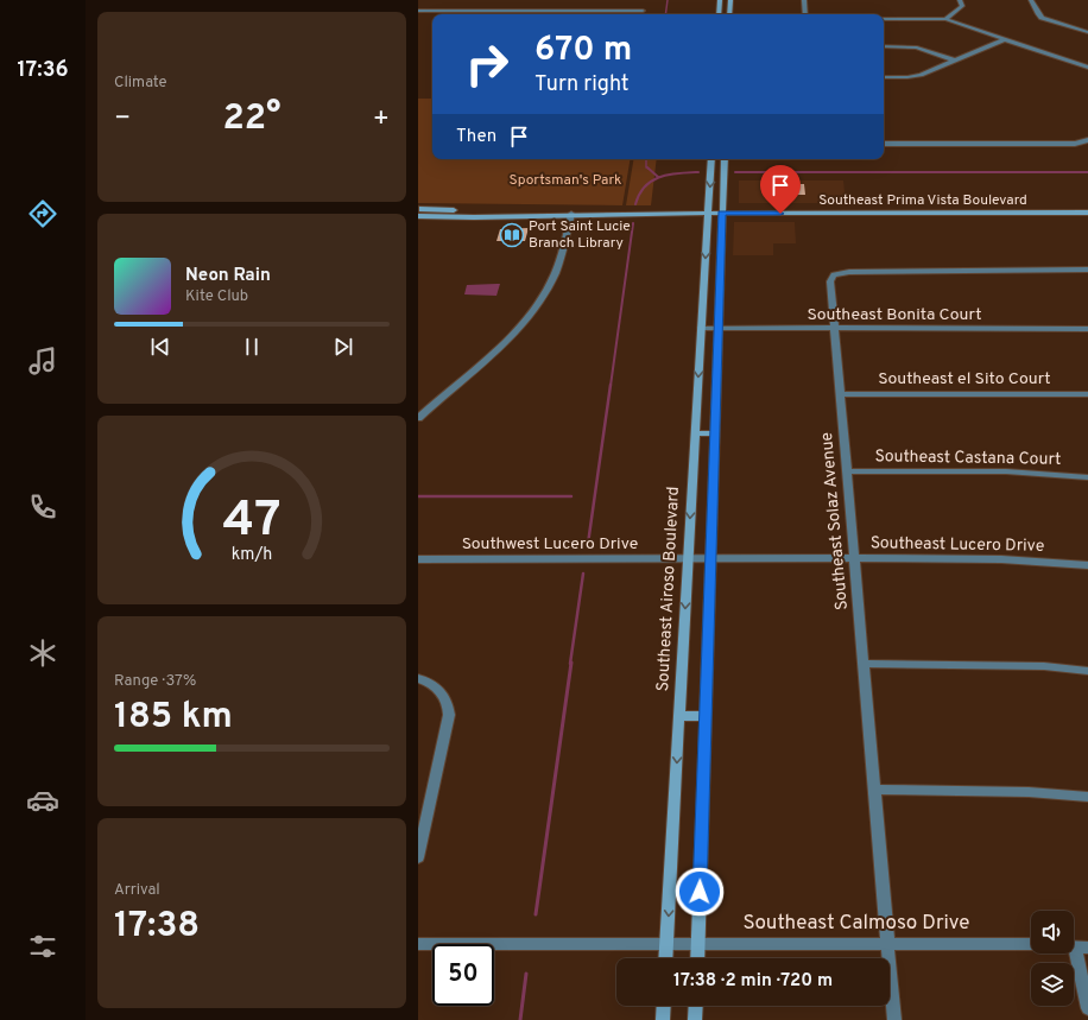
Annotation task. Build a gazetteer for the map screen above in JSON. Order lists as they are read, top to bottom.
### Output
{
  "streets": {
    "main road": ["Southeast Prima Vista Boulevard", "Southeast Airoso Boulevard"],
    "street": [
      "Southeast Bonita Court",
      "Southeast el Sito Court",
      "Southeast Castana Court",
      "Southeast Solaz Avenue",
      "Southwest Lucero Drive",
      "Southeast Lucero Drive",
      "Southeast Calmoso Drive"
    ]
  },
  "crossings": [
    ["Southeast Prima Vista Boulevard", "Southeast Airoso Boulevard"],
    ["Southeast Bonita Court", "Southeast Solaz Avenue"],
    ["Southeast Bonita Court", "Southeast Airoso Boulevard"],
    ["Southeast el Sito Court", "Southeast Solaz Avenue"],
    ["Southeast Castana Court", "Southeast Solaz Avenue"],
    ["Southeast Solaz Avenue", "Southeast Lucero Drive"],
    ["Southeast Solaz Avenue", "Southeast Calmoso Drive"],
    ["Southwest Lucero Drive", "Southeast Lucero Drive"],
    ["Southwest Lucero Drive", "Southeast Airoso Boulevard"],
    ["Southeast Airoso Boulevard", "Southeast Calmoso Drive"]
  ],
  "parks": ["Sportsman's Park"],
  "places": {
    "library": ["Port Saint Lucie Branch Library"]
  },
  "page": {
    "tabs": "17:36",
    "tile": [
      "Climate",
      ["Range · 37%", "185 km"],
      ["Arrival", "17:38"]
    ],
    "turn": ["670 m", "Turn right"],
    "heat": ["−", "22°", "+"],
    "then": "Then",
    "song": ["Neon Rain", "Kite Club"],
    "limit": "50",
    "trip": "17:38 · 2 min · 720 m",
    "gauge": ["47", "km/h"]
  }
}
